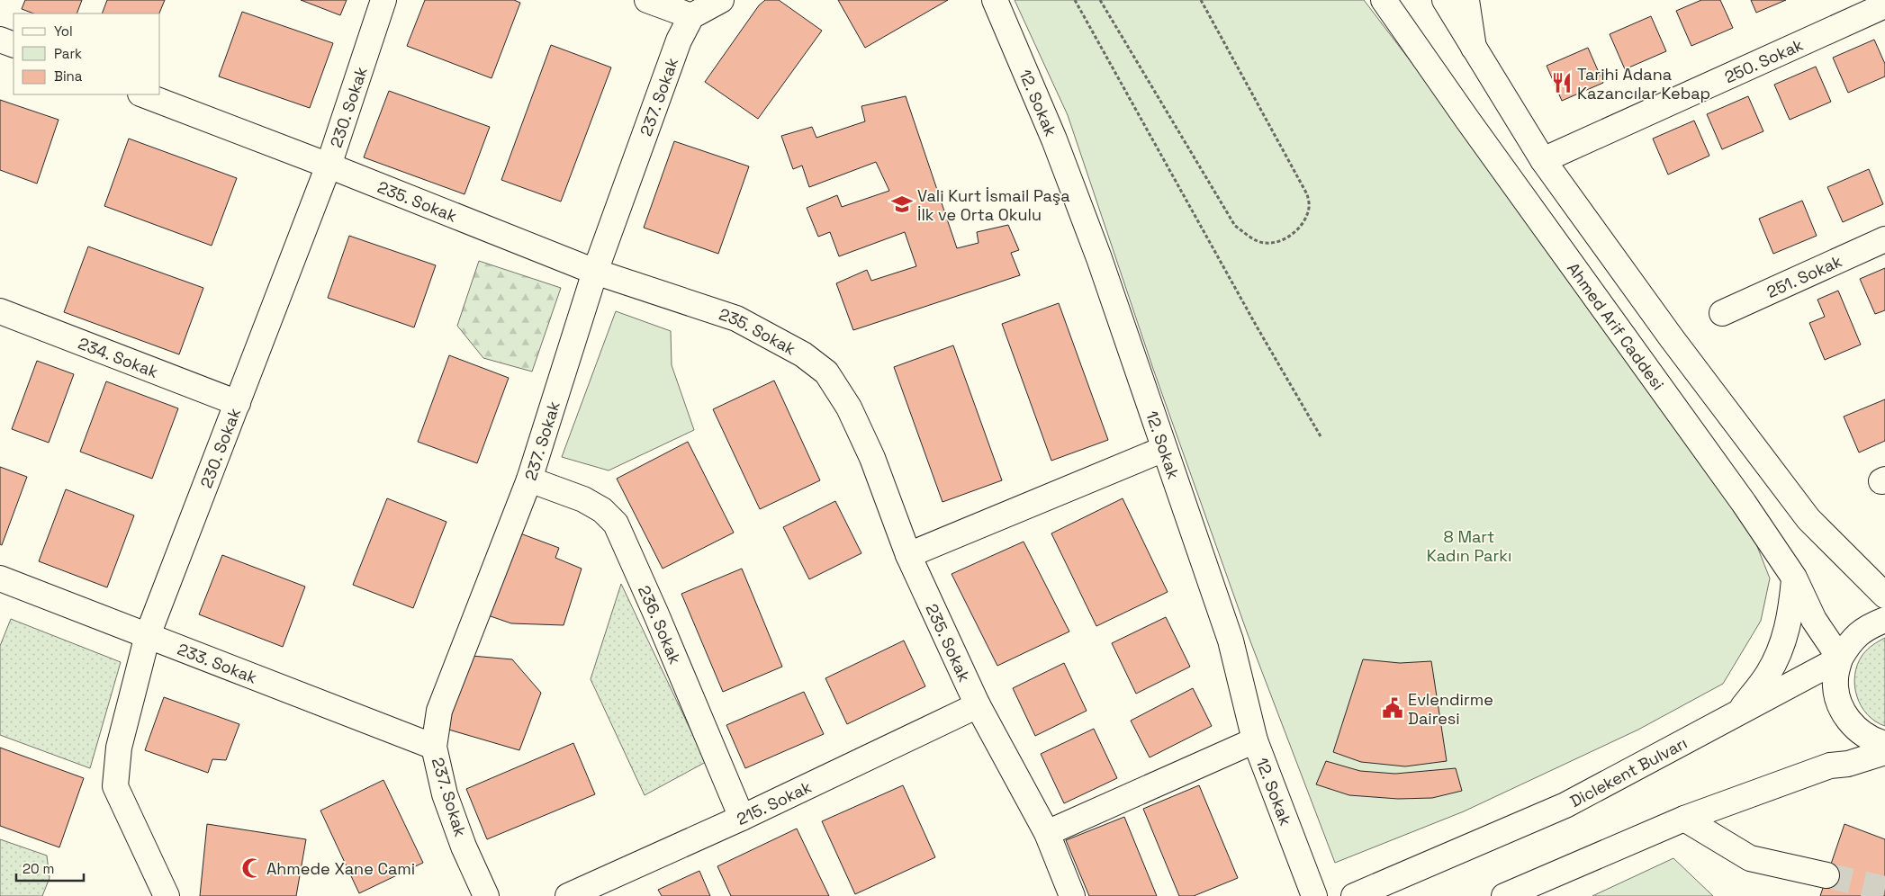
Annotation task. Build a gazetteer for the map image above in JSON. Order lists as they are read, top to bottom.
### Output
{
  "streets": {
    "street": [
      "250. Sokak",
      "237. Sokak",
      "12. Sokak",
      "230. Sokak",
      "235. Sokak",
      "251. Sokak",
      "Ahmed Arif Caddesi",
      "234. Sokak",
      "236. Sokak",
      "233. Sokak",
      "Diclekent Bulvarı",
      "215. Sokak"
    ]
  },
  "crossings": [
    ["237. Sokak", "235. Sokak"],
    ["237. Sokak", "236. Sokak"],
    ["237. Sokak", "233. Sokak"],
    ["230. Sokak", "235. Sokak"],
    ["230. Sokak", "234. Sokak"],
    ["230. Sokak", "233. Sokak"],
    ["235. Sokak", "215. Sokak"],
    ["Ahmed Arif Caddesi", "Diclekent Bulvarı"],
    ["236. Sokak", "215. Sokak"]
  ],
  "parks": ["8 Mart Kadın Parkı"],
  "places": {
    "restaurant": ["Tarihi Adana Kazancılar Kebap"],
    "school or university": ["Vali Kurt İsmail Paşa İlk ve Orta Okulu"],
    "public building": ["Evlendirme Dairesi"],
    "mosque": ["Ahmede Xane Cami"]
  },
  "legend": ["Yol", "Park", "Bina"],
  "scale_bar": "20 m"
}
